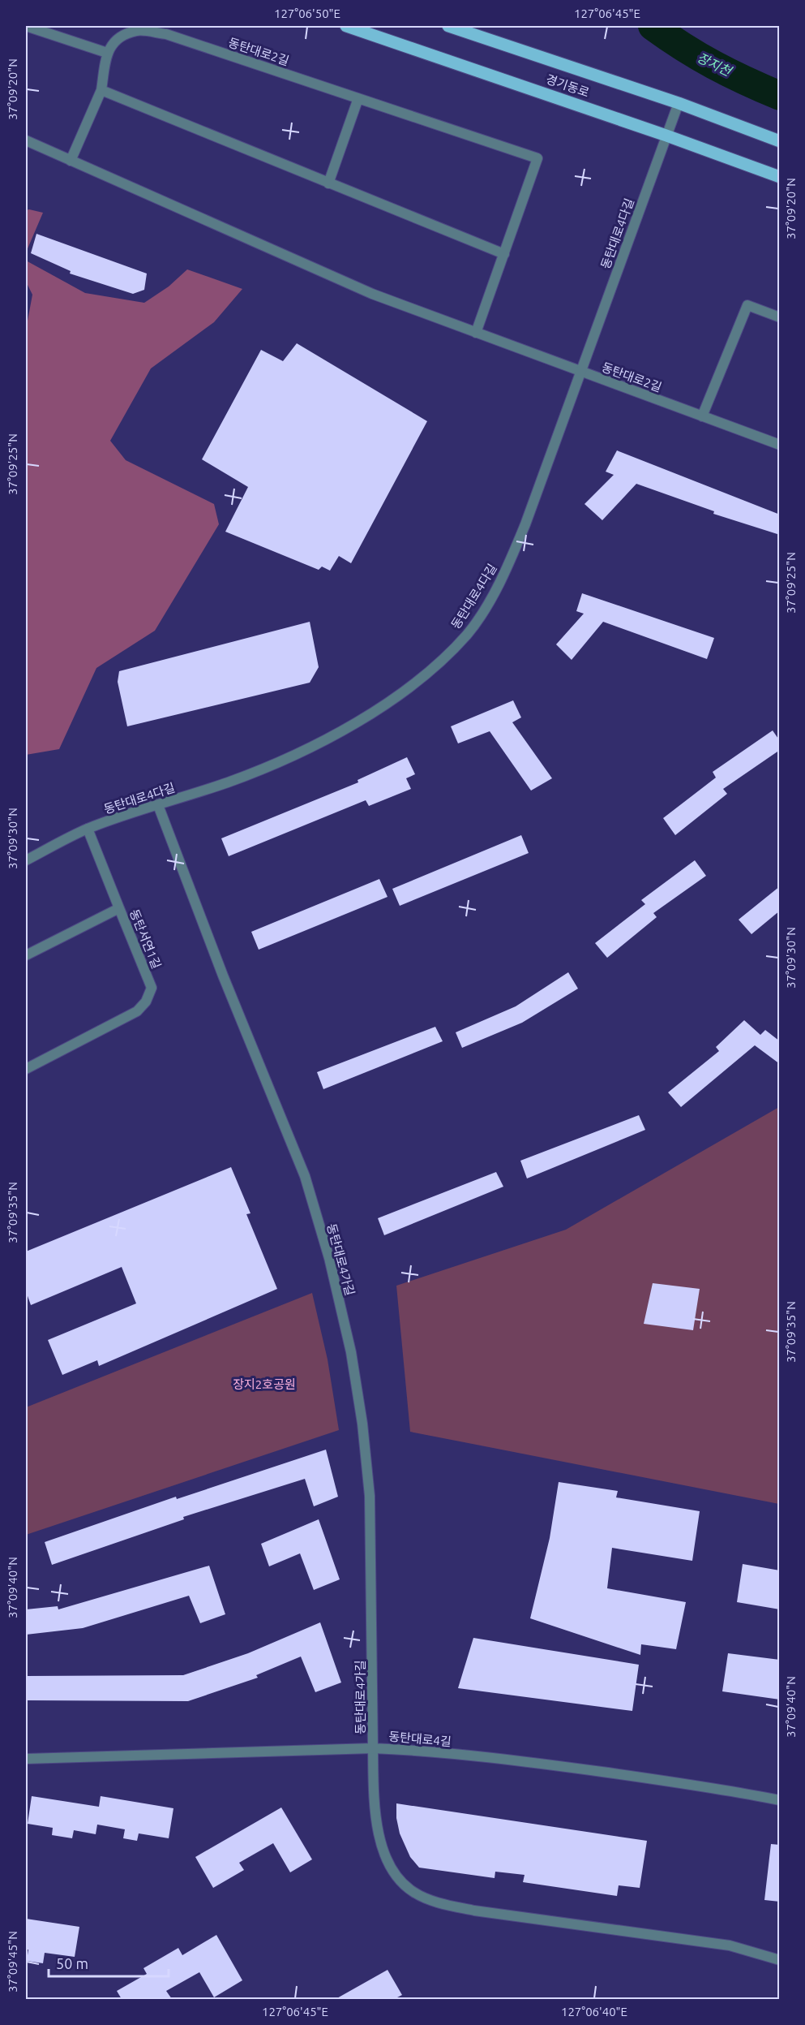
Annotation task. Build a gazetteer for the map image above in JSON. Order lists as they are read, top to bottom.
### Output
{
  "streets": {
    "main road": ["경기동로"],
    "street": [
      "동탄대로2길",
      "동탄대로4다길",
      "동탄서연1길",
      "동탄대로4가길",
      "동탄대로4길"
    ]
  },
  "crossings": [
    ["동탄대로2길", "동탄대로4다길"],
    ["경기동로", "동탄대로4다길"],
    ["동탄대로4다길", "동탄대로4가길"],
    ["동탄대로4가길", "동탄대로4길"]
  ],
  "water": ["장지천"],
  "parks": ["장지2호공원"],
  "scale_bar": "50 m",
  "coordinates": [
    "127°06'50\"E",
    "127°06'45\"E",
    "37°09'20\"N",
    "37°09'25\"N",
    "37°09'30\"N",
    "37°09'35\"N",
    "37°09'40\"N",
    "37°09'45\"N",
    "127°06'40\"E"
  ]
}
